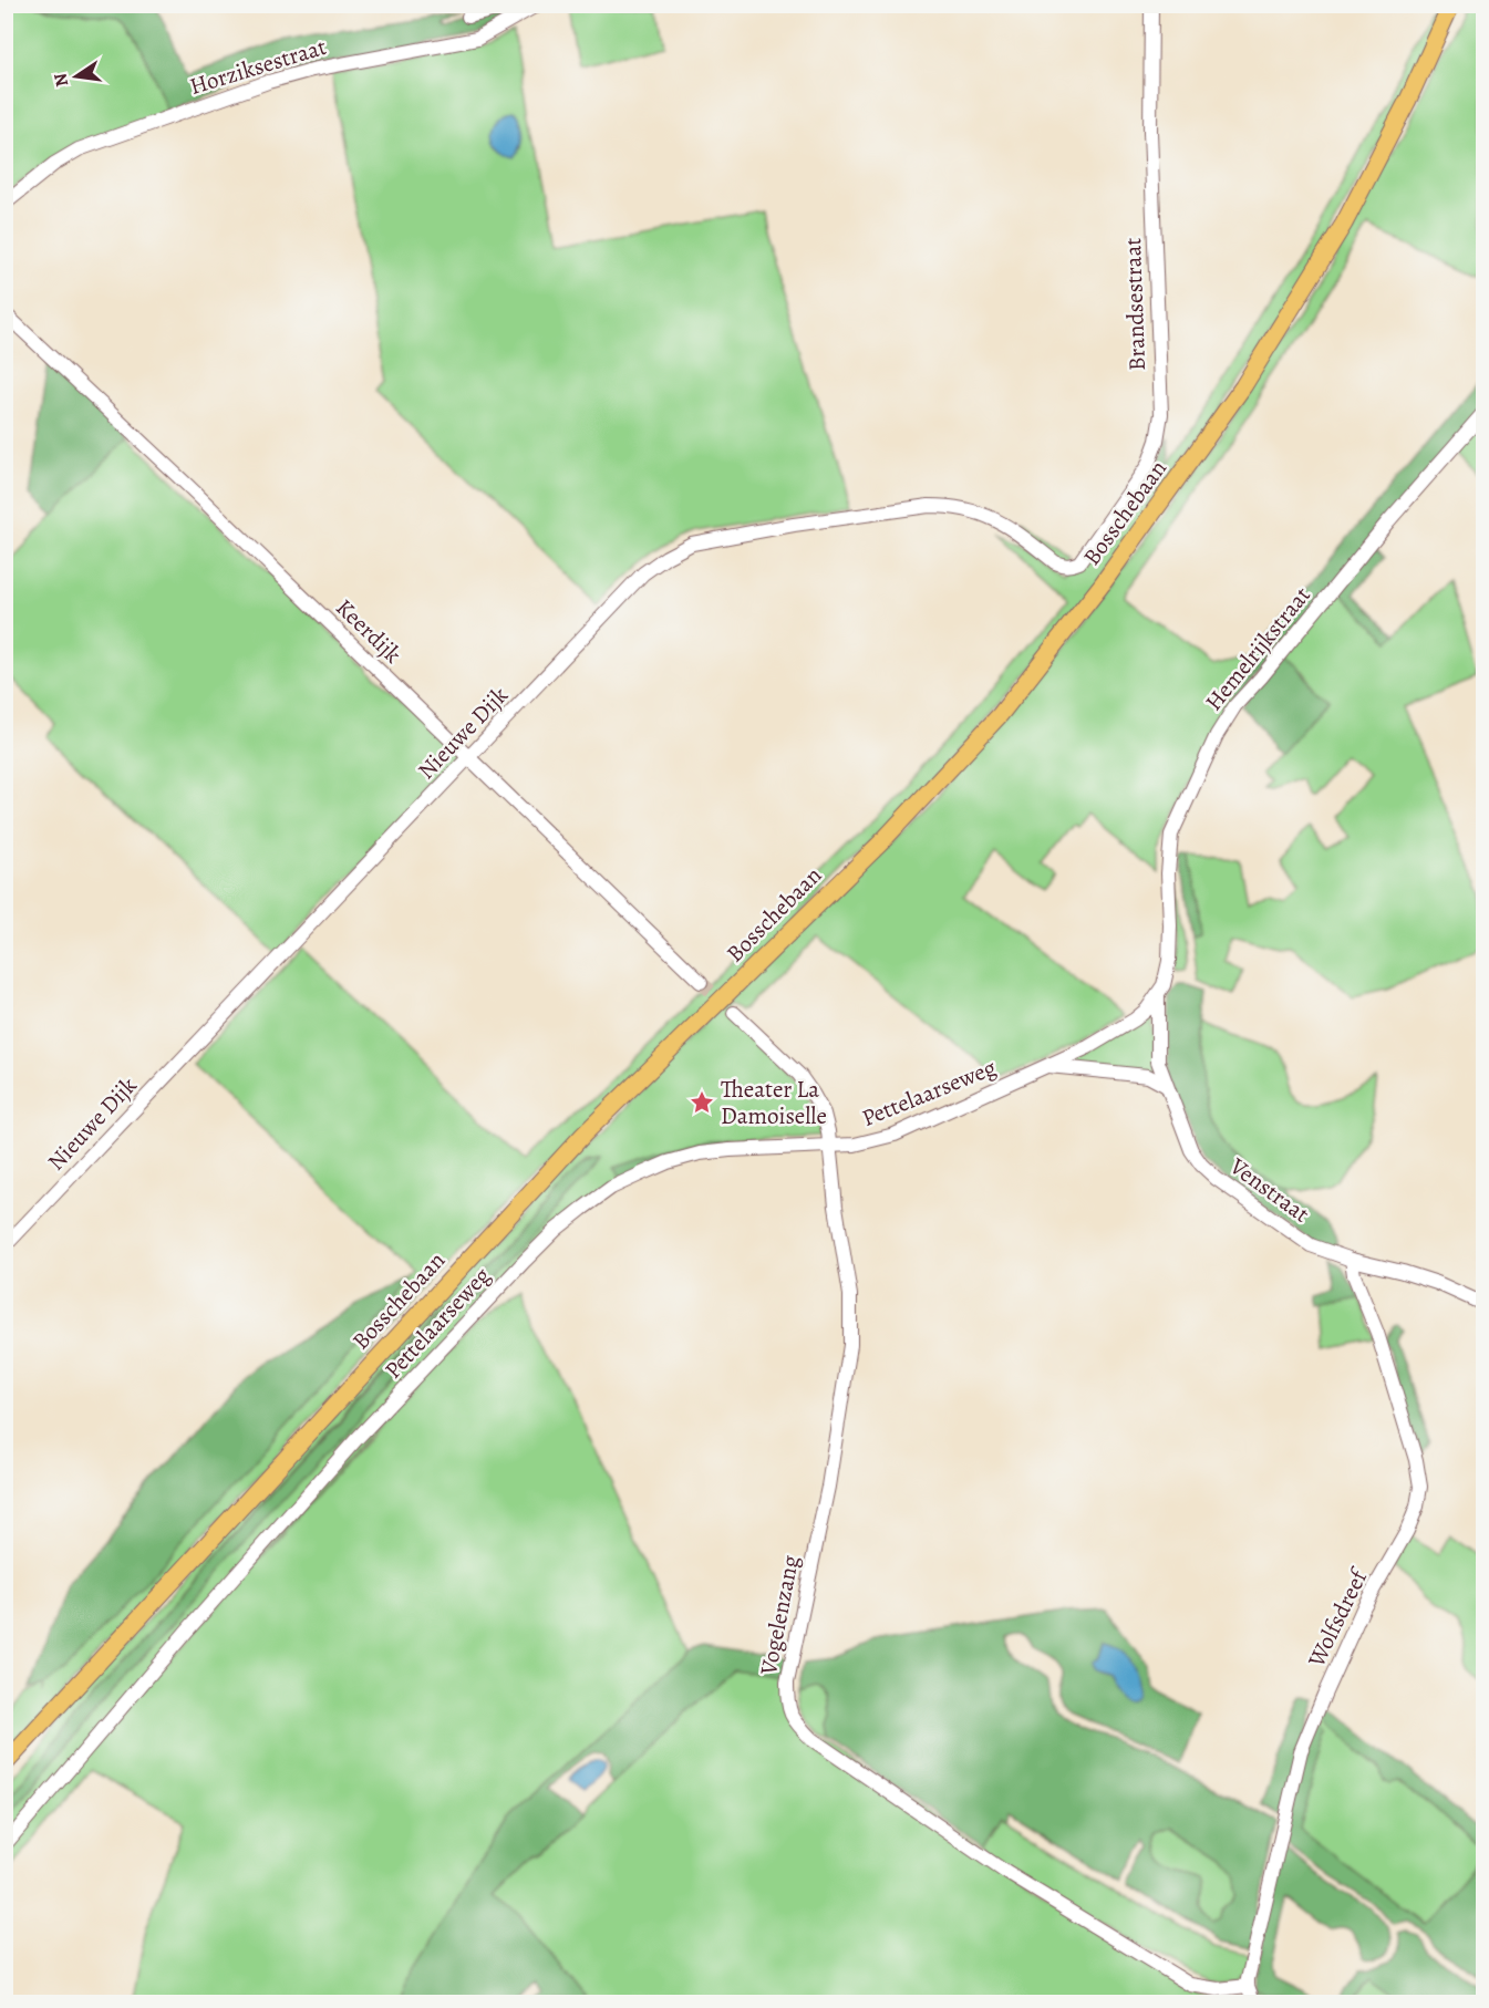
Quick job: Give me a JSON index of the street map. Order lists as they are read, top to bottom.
{
  "streets": {
    "main road": ["Bosschebaan"],
    "street": [
      "Horziksestraat",
      "Brandsestraat",
      "Keerdijk",
      "Hemelrijkstraat",
      "Nieuwe Dijk",
      "Pettelaarseweg",
      "Venstraat",
      "Vogelenzang",
      "Wolfsdreef"
    ]
  },
  "crossings": [
    ["Brandsestraat", "Nieuwe Dijk"],
    ["Keerdijk", "Nieuwe Dijk"],
    ["Hemelrijkstraat", "Pettelaarseweg"],
    ["Hemelrijkstraat", "Venstraat"],
    ["Pettelaarseweg", "Venstraat"],
    ["Pettelaarseweg", "Vogelenzang"],
    ["Venstraat", "Wolfsdreef"],
    ["Vogelenzang", "Wolfsdreef"]
  ],
  "places": {
    "place": ["Theater La Damoiselle"]
  },
  "north": "left"
}
